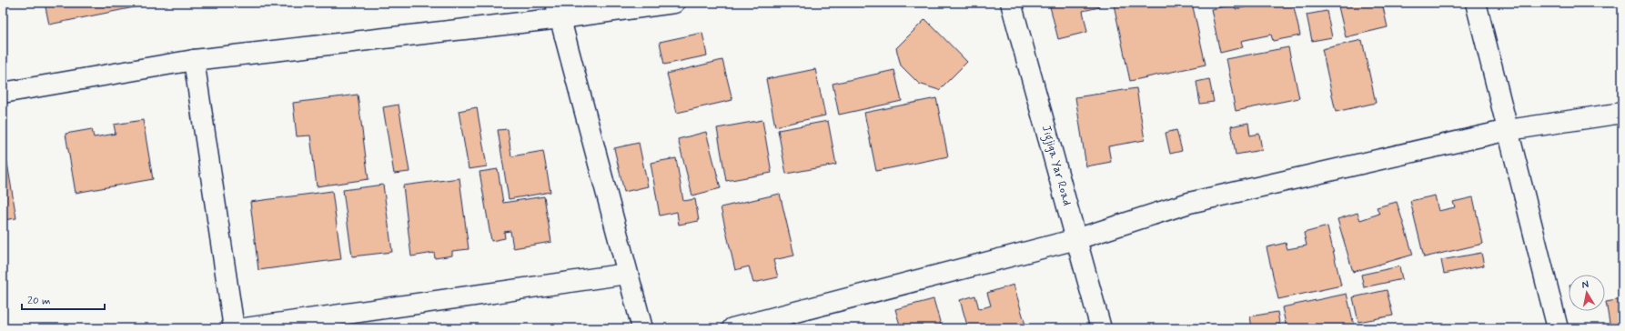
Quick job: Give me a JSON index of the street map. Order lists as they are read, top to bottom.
{
  "streets": {
    "street": ["Jigjiga Yar Road"]
  },
  "scale_bar": "20 m",
  "north": "top"
}
